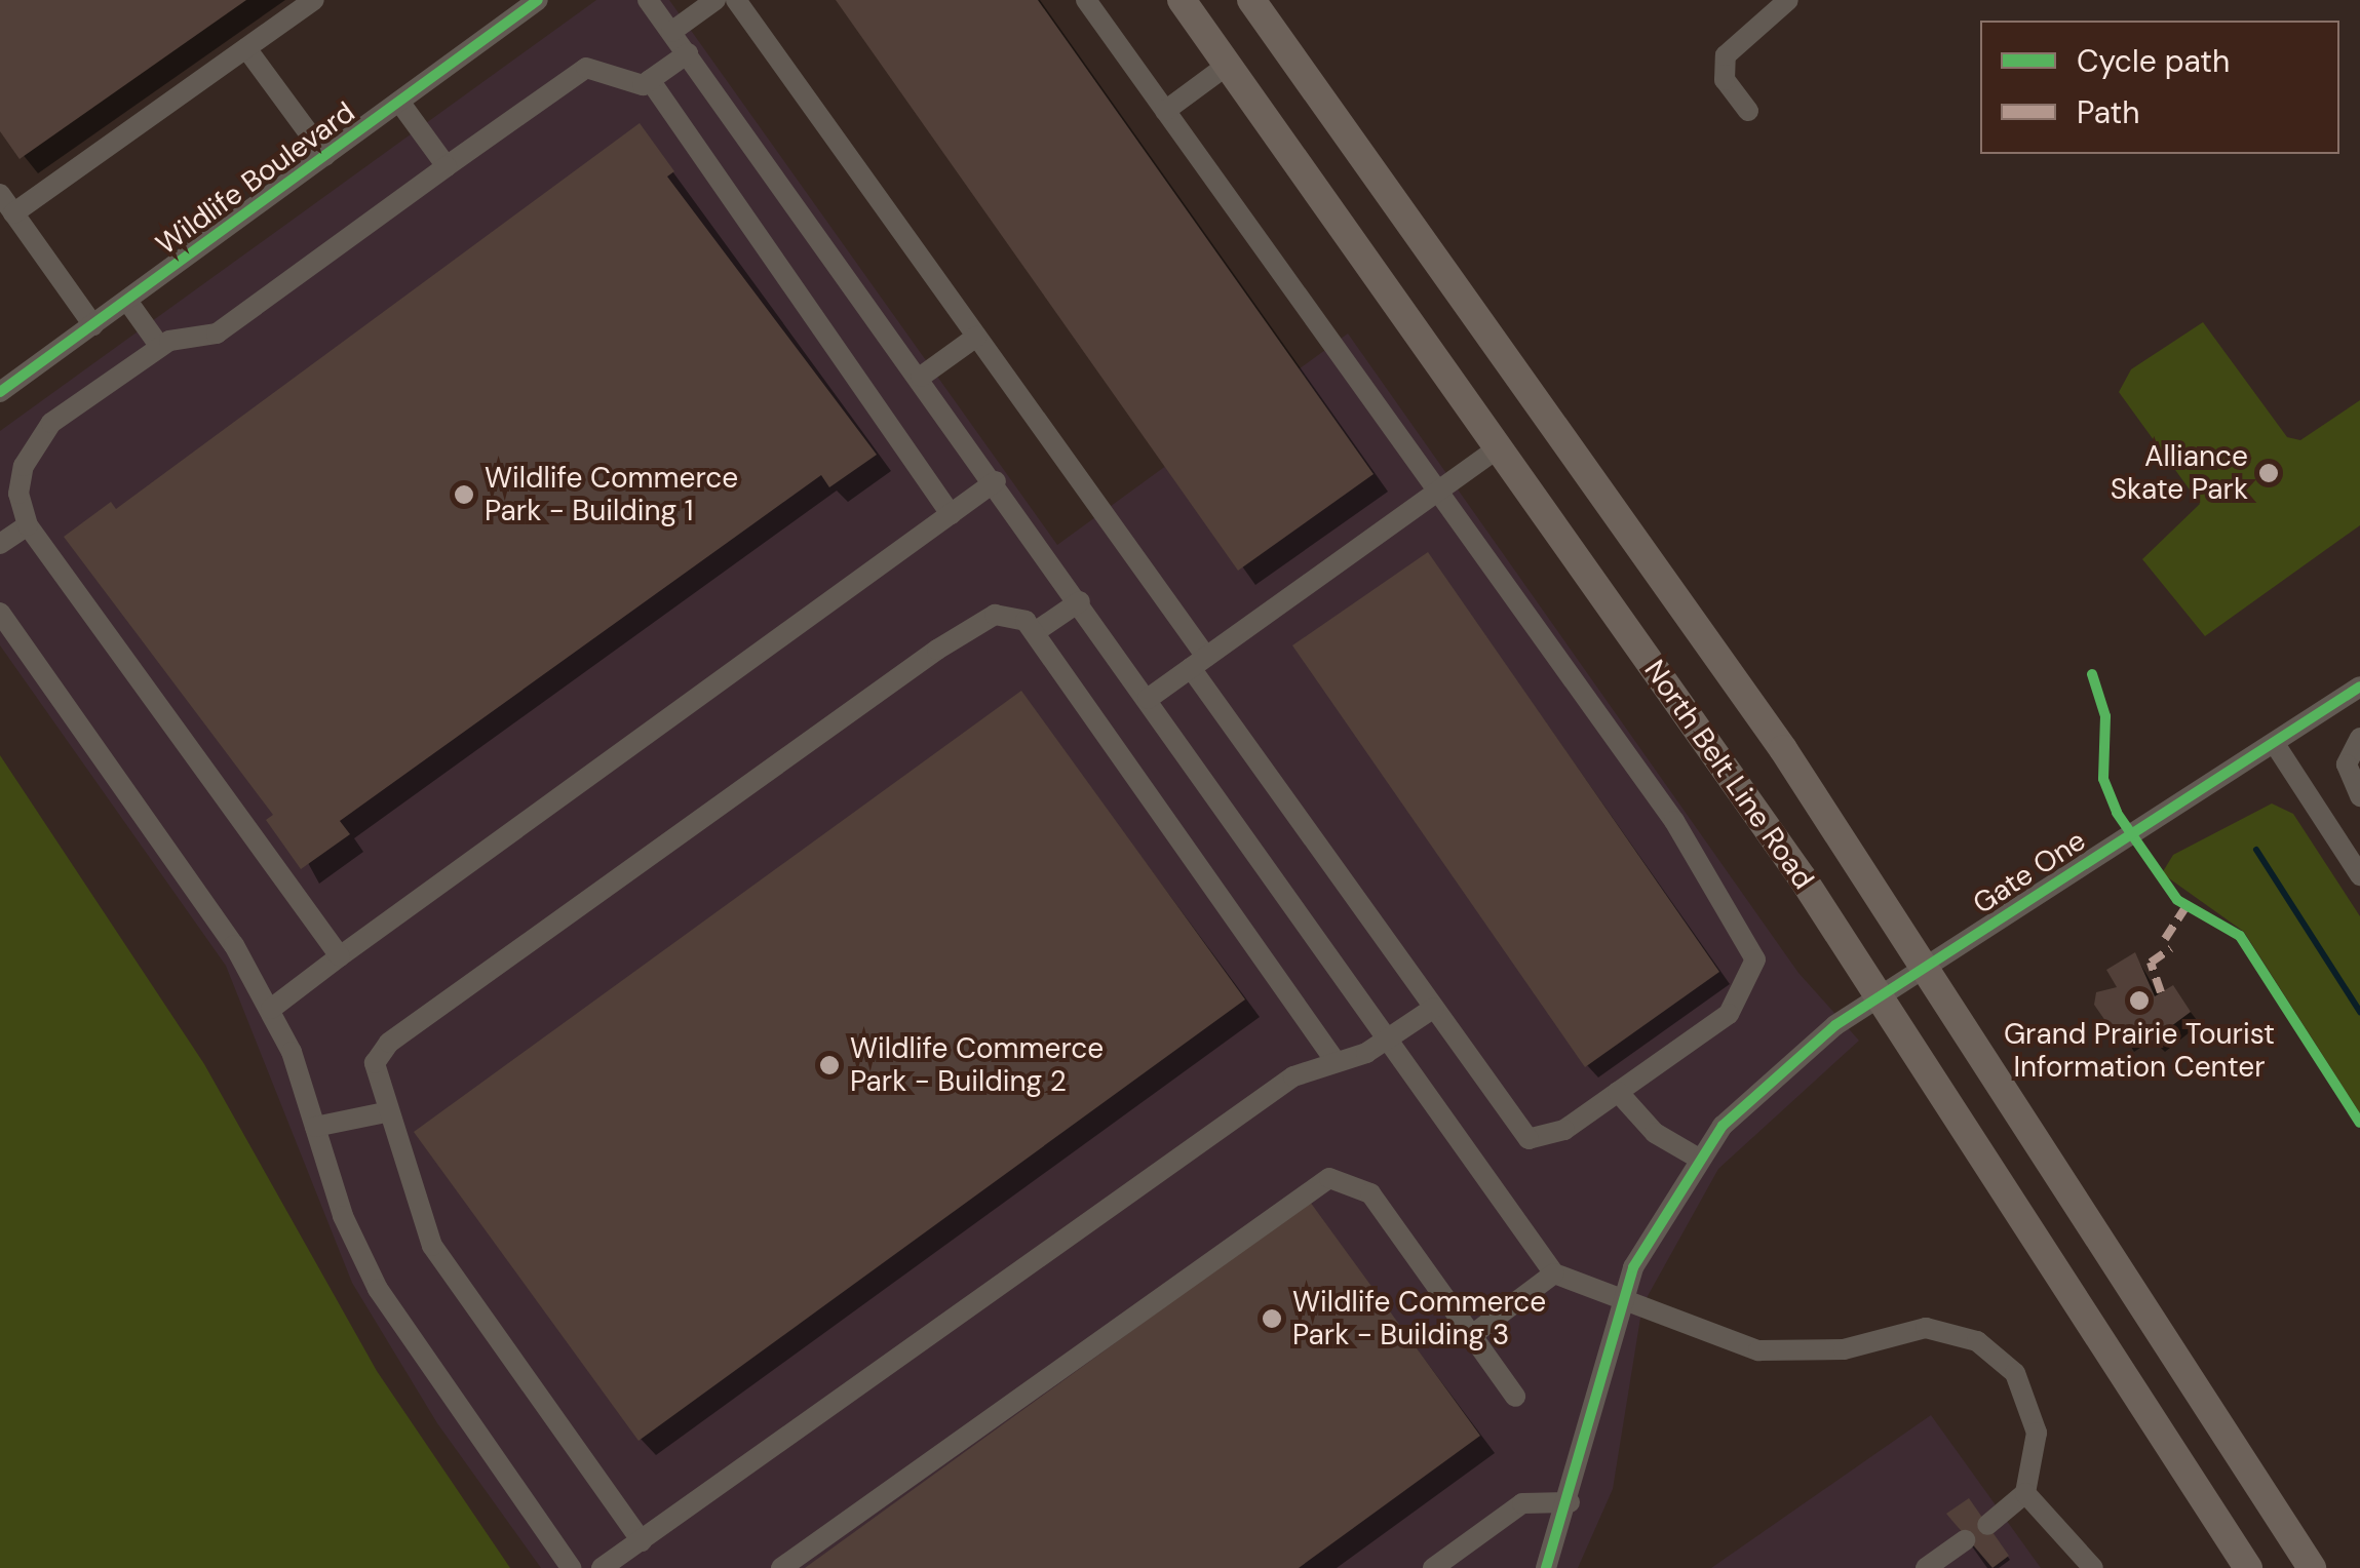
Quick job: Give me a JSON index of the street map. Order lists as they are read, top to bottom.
{
  "streets": {
    "main road": ["North Belt Line Road"],
    "street": ["Wildlife Boulevard", "Gate One"]
  },
  "crossings": [
    ["North Belt Line Road", "Gate One"]
  ],
  "places": [
    "Alliance Skate Park",
    "Wildlife Commerce Park - Building 1",
    "Grand Prairie Tourist Information Center",
    "Wildlife Commerce Park - Building 2",
    "Wildlife Commerce Park - Building 3"
  ],
  "legend": ["Cycle path", "Path"]
}
